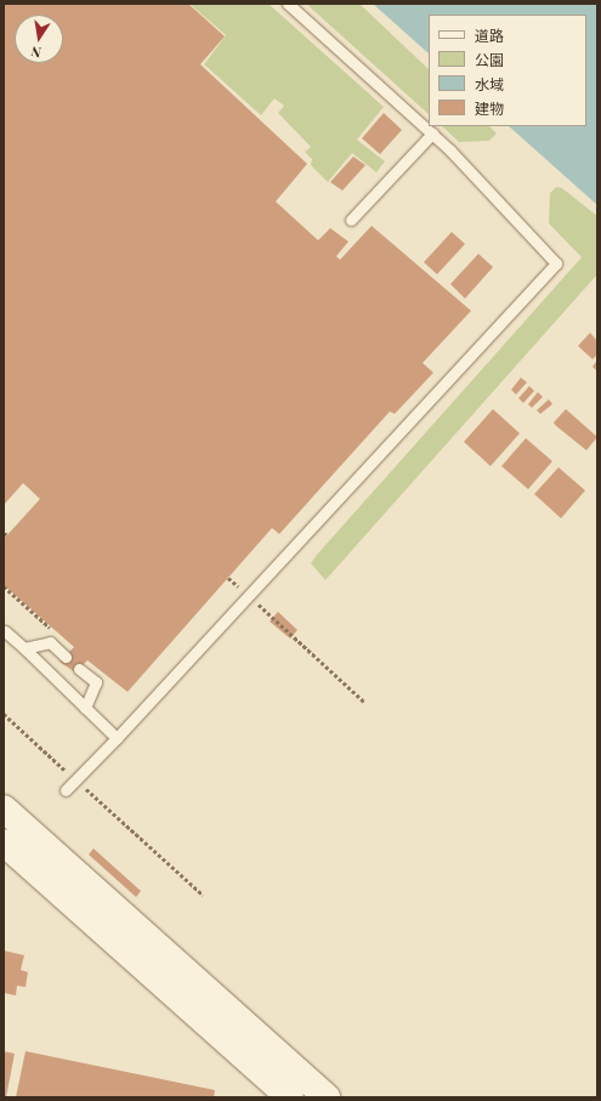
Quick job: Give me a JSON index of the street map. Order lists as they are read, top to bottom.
{
  "legend": [
    "道路",
    "公園",
    "水域",
    "建物"
  ],
  "north": "bottom"
}
